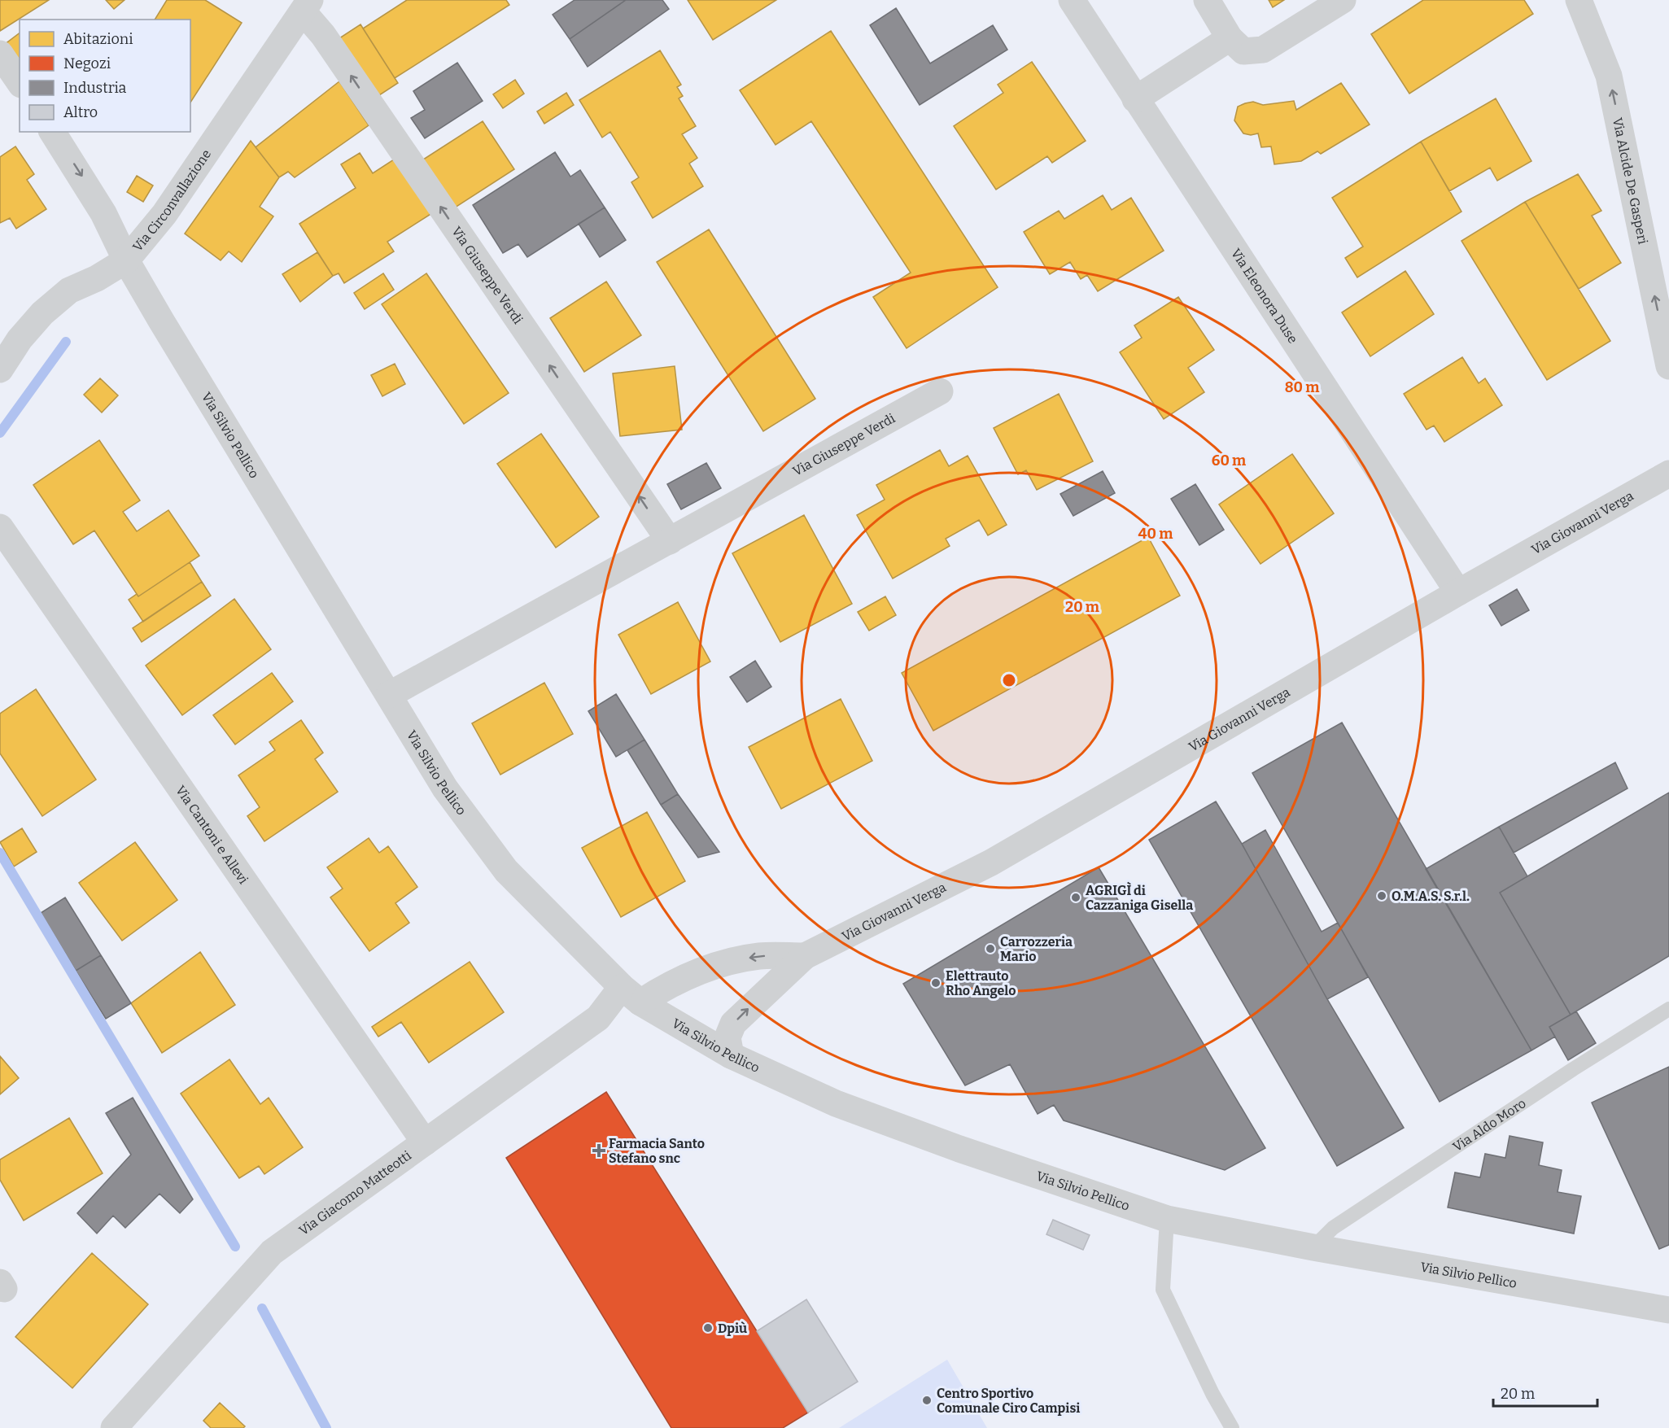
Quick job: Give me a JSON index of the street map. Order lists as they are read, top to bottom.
{
  "streets": {
    "street": [
      "Via Alcide De Gasperi",
      "Via Circonvallazione",
      "Via Giuseppe Verdi",
      "Via Eleonora Duse",
      "Via Silvio Pellico",
      "Via Giovanni Verga",
      "Via Cantoni e Allevi",
      "Via Giacomo Matteotti"
    ],
    "lane": ["Via Aldo Moro"]
  },
  "crossings": [
    ["Via Circonvallazione", "Via Giuseppe Verdi"],
    ["Via Circonvallazione", "Via Silvio Pellico"],
    ["Via Giuseppe Verdi", "Via Silvio Pellico"],
    ["Via Eleonora Duse", "Via Giovanni Verga"],
    ["Via Silvio Pellico", "Via Giovanni Verga"],
    ["Via Silvio Pellico", "Via Aldo Moro"],
    ["Via Silvio Pellico", "Via Giacomo Matteotti"],
    ["Via Giovanni Verga", "Via Giacomo Matteotti"],
    ["Via Cantoni e Allevi", "Via Giacomo Matteotti"]
  ],
  "one_way": ["Via Alcide De Gasperi", "Via Giuseppe Verdi"],
  "places": {
    "other": [
      "O.M.A.S. S.r.l.",
      "AGRIGÌ di Cazzaniga Gisella",
      "Carrozzeria Mario",
      "Elettrauto Rho Angelo",
      "Dpiù",
      "Centro Sportivo Comunale Ciro Campisi"
    ],
    "health": ["Farmacia Santo Stefano snc"]
  },
  "legend": [
    "Abitazioni",
    "Negozi",
    "Industria",
    "Altro"
  ],
  "scale_bar": "20 m",
  "rings": [
    "80 m",
    "60 m",
    "40 m",
    "20 m"
  ]
}
